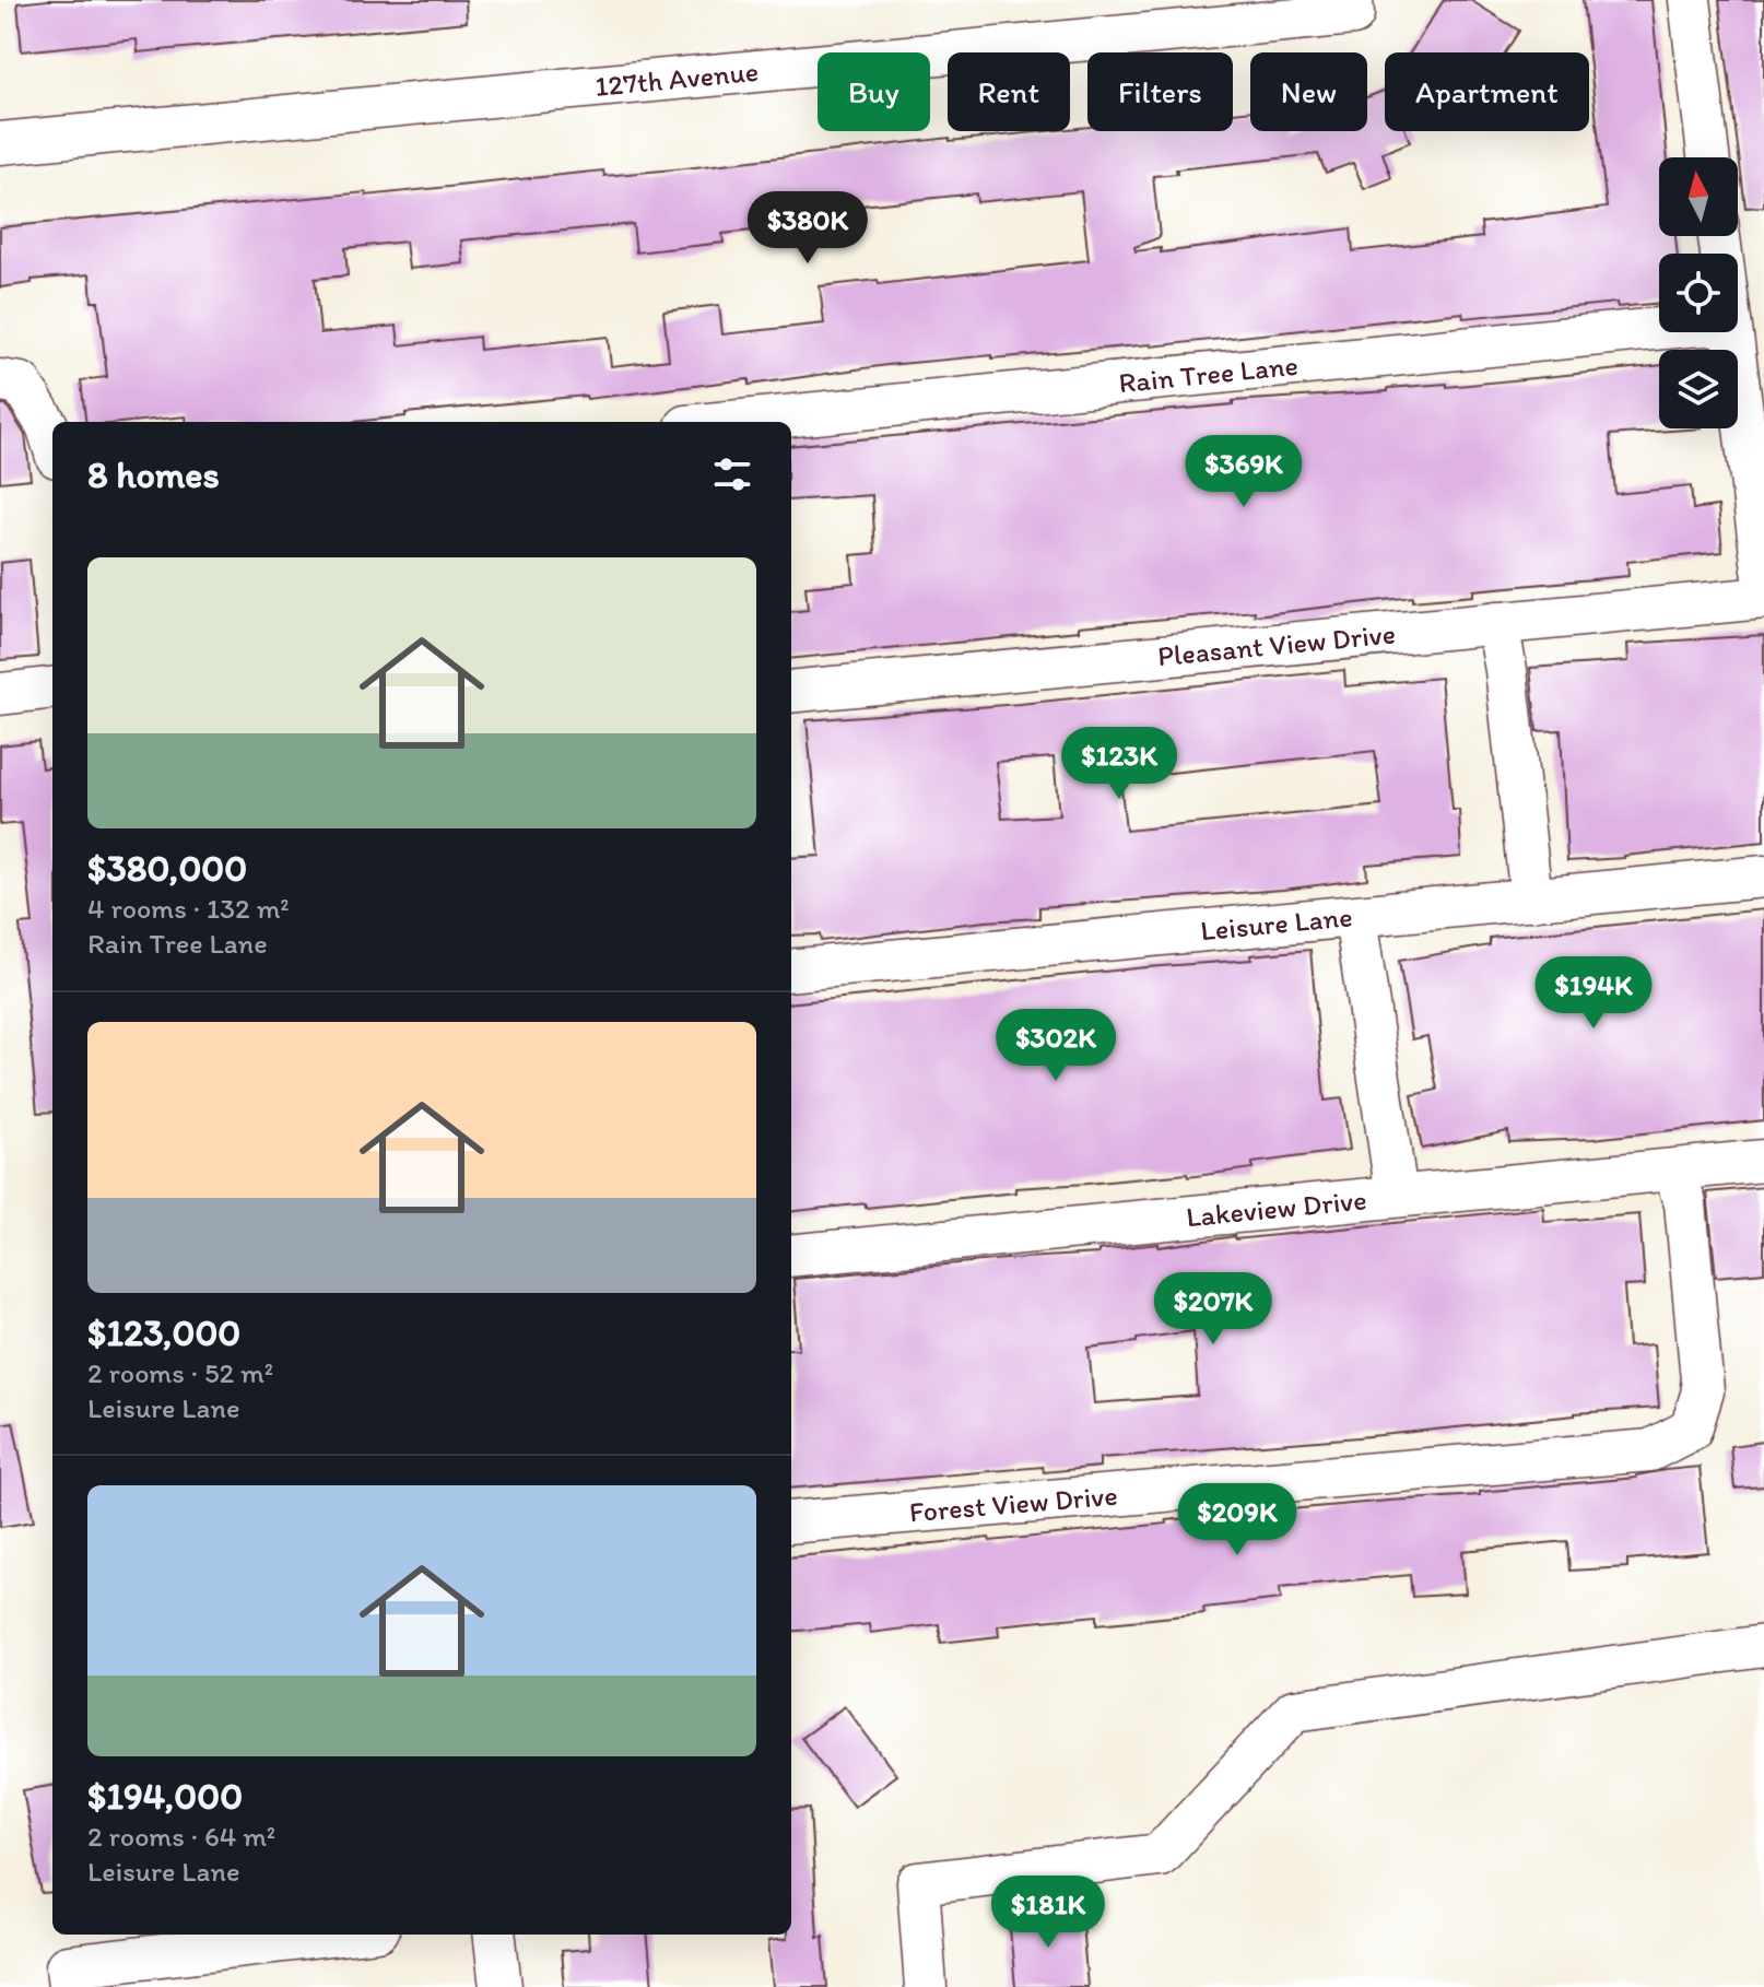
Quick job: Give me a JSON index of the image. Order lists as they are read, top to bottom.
{
  "streets": {
    "street": [
      "127th Avenue",
      "Rain Tree Lane",
      "Pleasant View Drive",
      "Leisure Lane",
      "Lakeview Drive",
      "Forest View Drive"
    ]
  },
  "crossings": [
    ["Lakeview Drive", "Forest View Drive"]
  ],
  "north": "top",
  "page": {
    "chip": [
      "Buy",
      "Rent",
      "Filters",
      "New",
      "Apartment"
    ],
    "price": [
      "$380K",
      "$369K",
      "$123K",
      "$194K",
      "$302K",
      "$207K",
      "$209K",
      "$181K"
    ],
    "heading": "8 homes",
    "list": [
      {
        "name": "$380,000",
        "note": "4 rooms · 132 m² · Rain Tree Lane"
      },
      {
        "name": "$123,000",
        "note": "2 rooms · 52 m² · Leisure Lane"
      },
      {
        "name": "$194,000",
        "note": "2 rooms · 64 m² · Leisure Lane"
      }
    ]
  }
}
